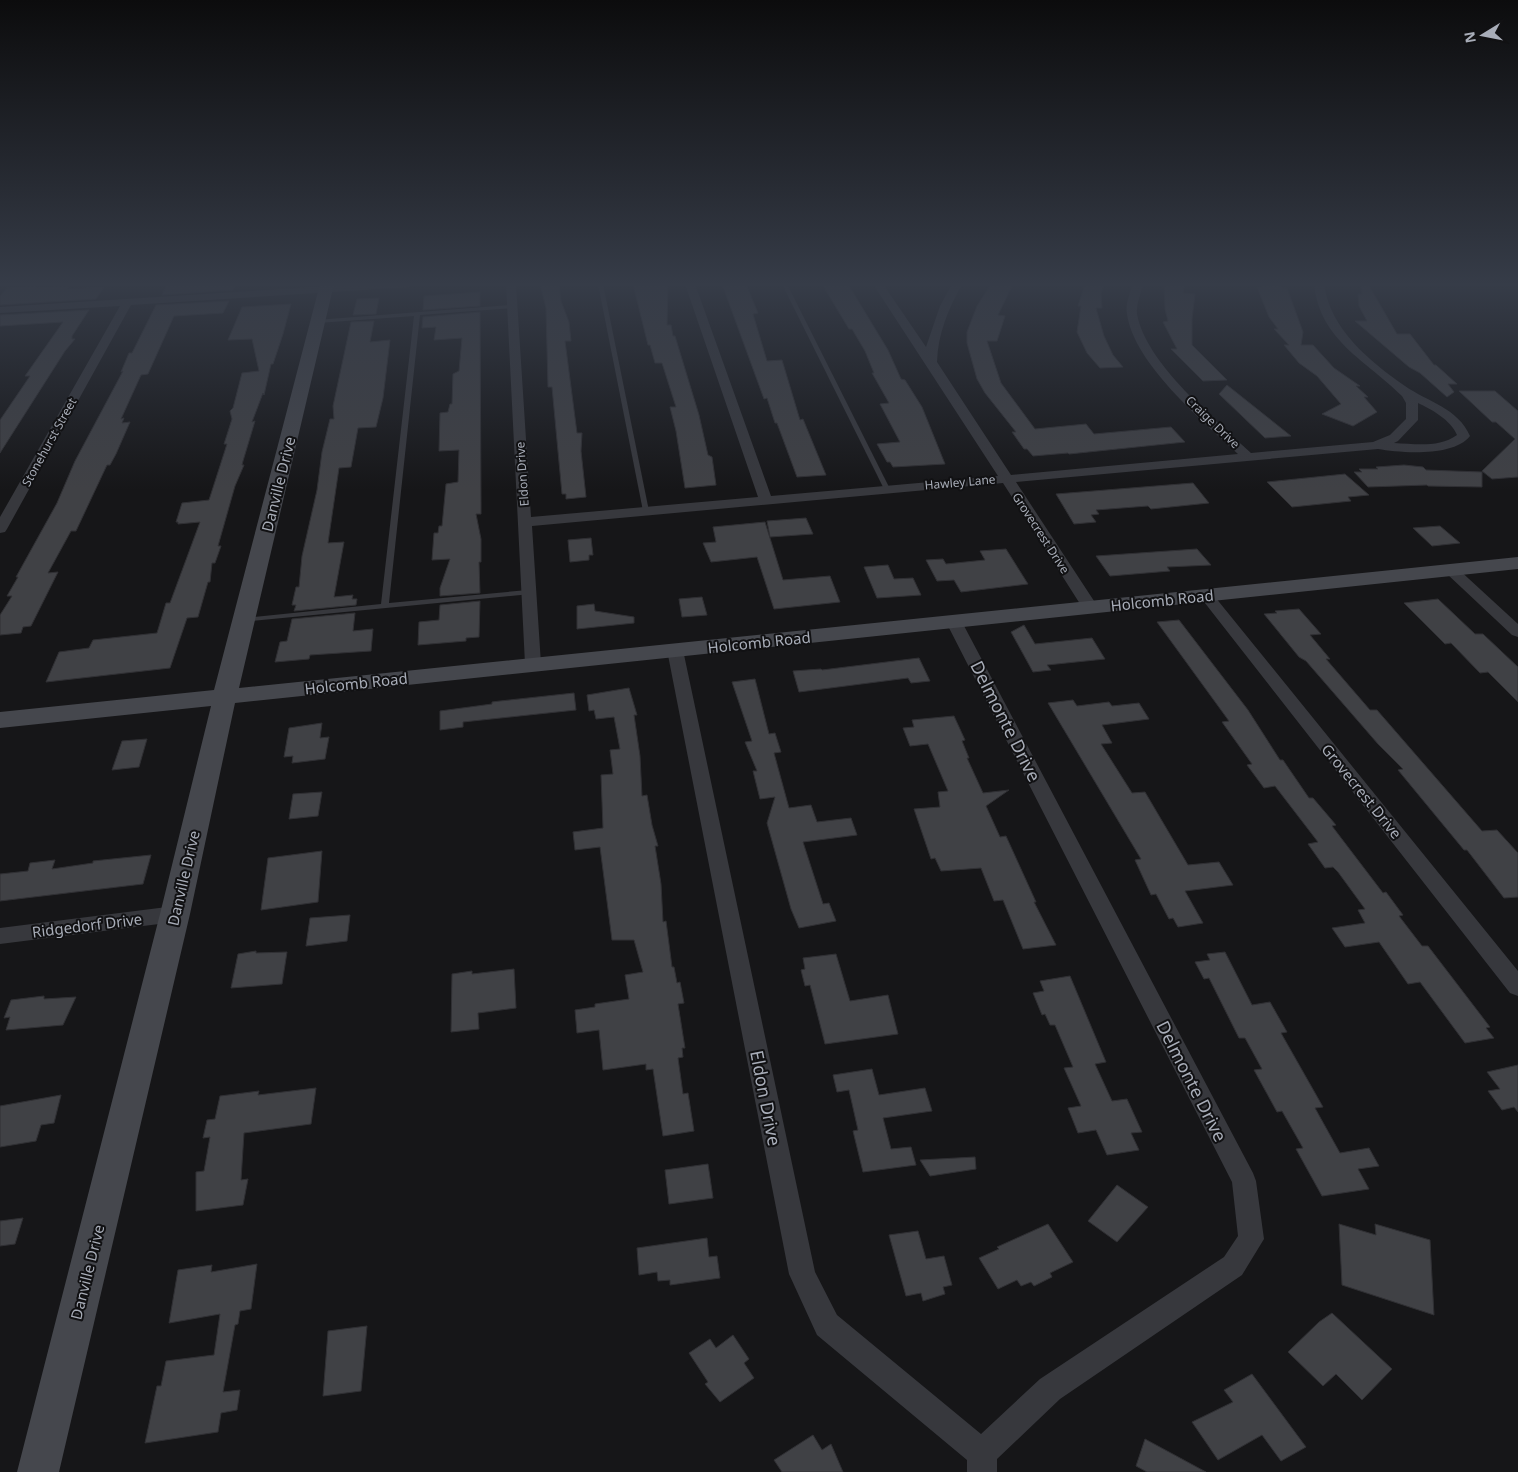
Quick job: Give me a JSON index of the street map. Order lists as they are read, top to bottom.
{
  "streets": {
    "street": [
      "Craige Drive",
      "Stonehurst Street",
      "Eldon Drive",
      "Hawley Lane",
      "Danville Drive",
      "Grovecrest Drive",
      "Holcomb Road",
      "Delmonte Drive",
      "Ridgedorf Drive"
    ]
  },
  "crossings": [
    ["Craige Drive", "Hawley Lane"],
    ["Eldon Drive", "Hawley Lane"],
    ["Eldon Drive", "Holcomb Road"],
    ["Eldon Drive", "Delmonte Drive"],
    ["Hawley Lane", "Grovecrest Drive"],
    ["Danville Drive", "Holcomb Road"],
    ["Danville Drive", "Ridgedorf Drive"],
    ["Grovecrest Drive", "Holcomb Road"],
    ["Holcomb Road", "Delmonte Drive"]
  ],
  "north": "left"
}
